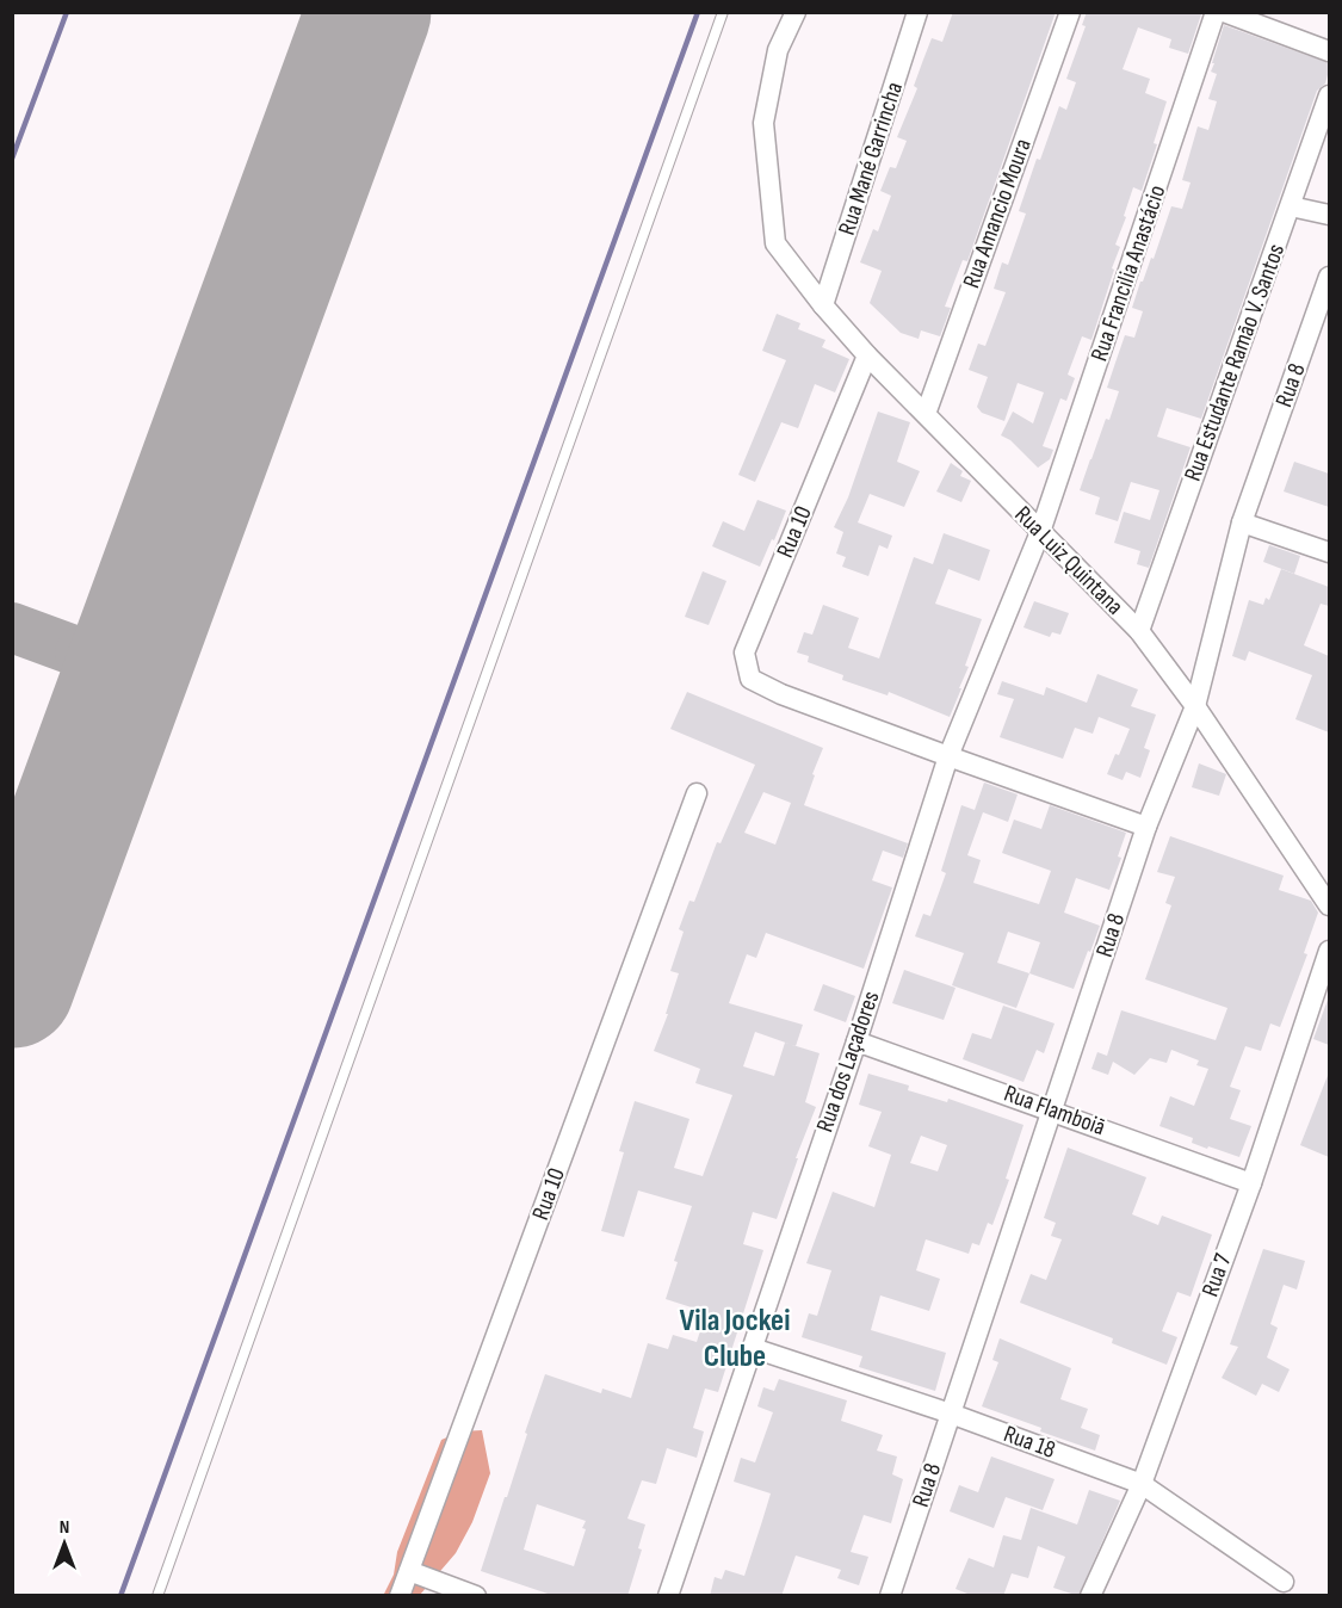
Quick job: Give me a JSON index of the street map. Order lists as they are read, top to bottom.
{
  "streets": {
    "street": [
      "Rua Mané Garrincha",
      "Rua Amancio Moura",
      "Rua Francilia Anastácio",
      "Rua Estudante Ramão V. Santos",
      "Rua 8",
      "Rua 10",
      "Rua Luiz Quintana",
      "Rua dos Laçadores",
      "Rua Flamboiã",
      "Rua 7",
      "Rua 18"
    ]
  },
  "crossings": [
    ["Rua Mané Garrincha", "Rua Luiz Quintana"],
    ["Rua Amancio Moura", "Rua Luiz Quintana"],
    ["Rua Francilia Anastácio", "Rua Luiz Quintana"],
    ["Rua Francilia Anastácio", "Rua dos Laçadores"],
    ["Rua Estudante Ramão V. Santos", "Rua Luiz Quintana"],
    ["Rua 8", "Rua Luiz Quintana"],
    ["Rua 8", "Rua Flamboiã"],
    ["Rua 8", "Rua 18"],
    ["Rua 10", "Rua Luiz Quintana"],
    ["Rua 10", "Rua dos Laçadores"],
    ["Rua Luiz Quintana", "Rua dos Laçadores"],
    ["Rua dos Laçadores", "Rua Flamboiã"],
    ["Rua dos Laçadores", "Rua 18"],
    ["Rua Flamboiã", "Rua 7"],
    ["Rua 7", "Rua 18"]
  ],
  "districts": ["Vila Jockei Clube"],
  "north": "top"
}
